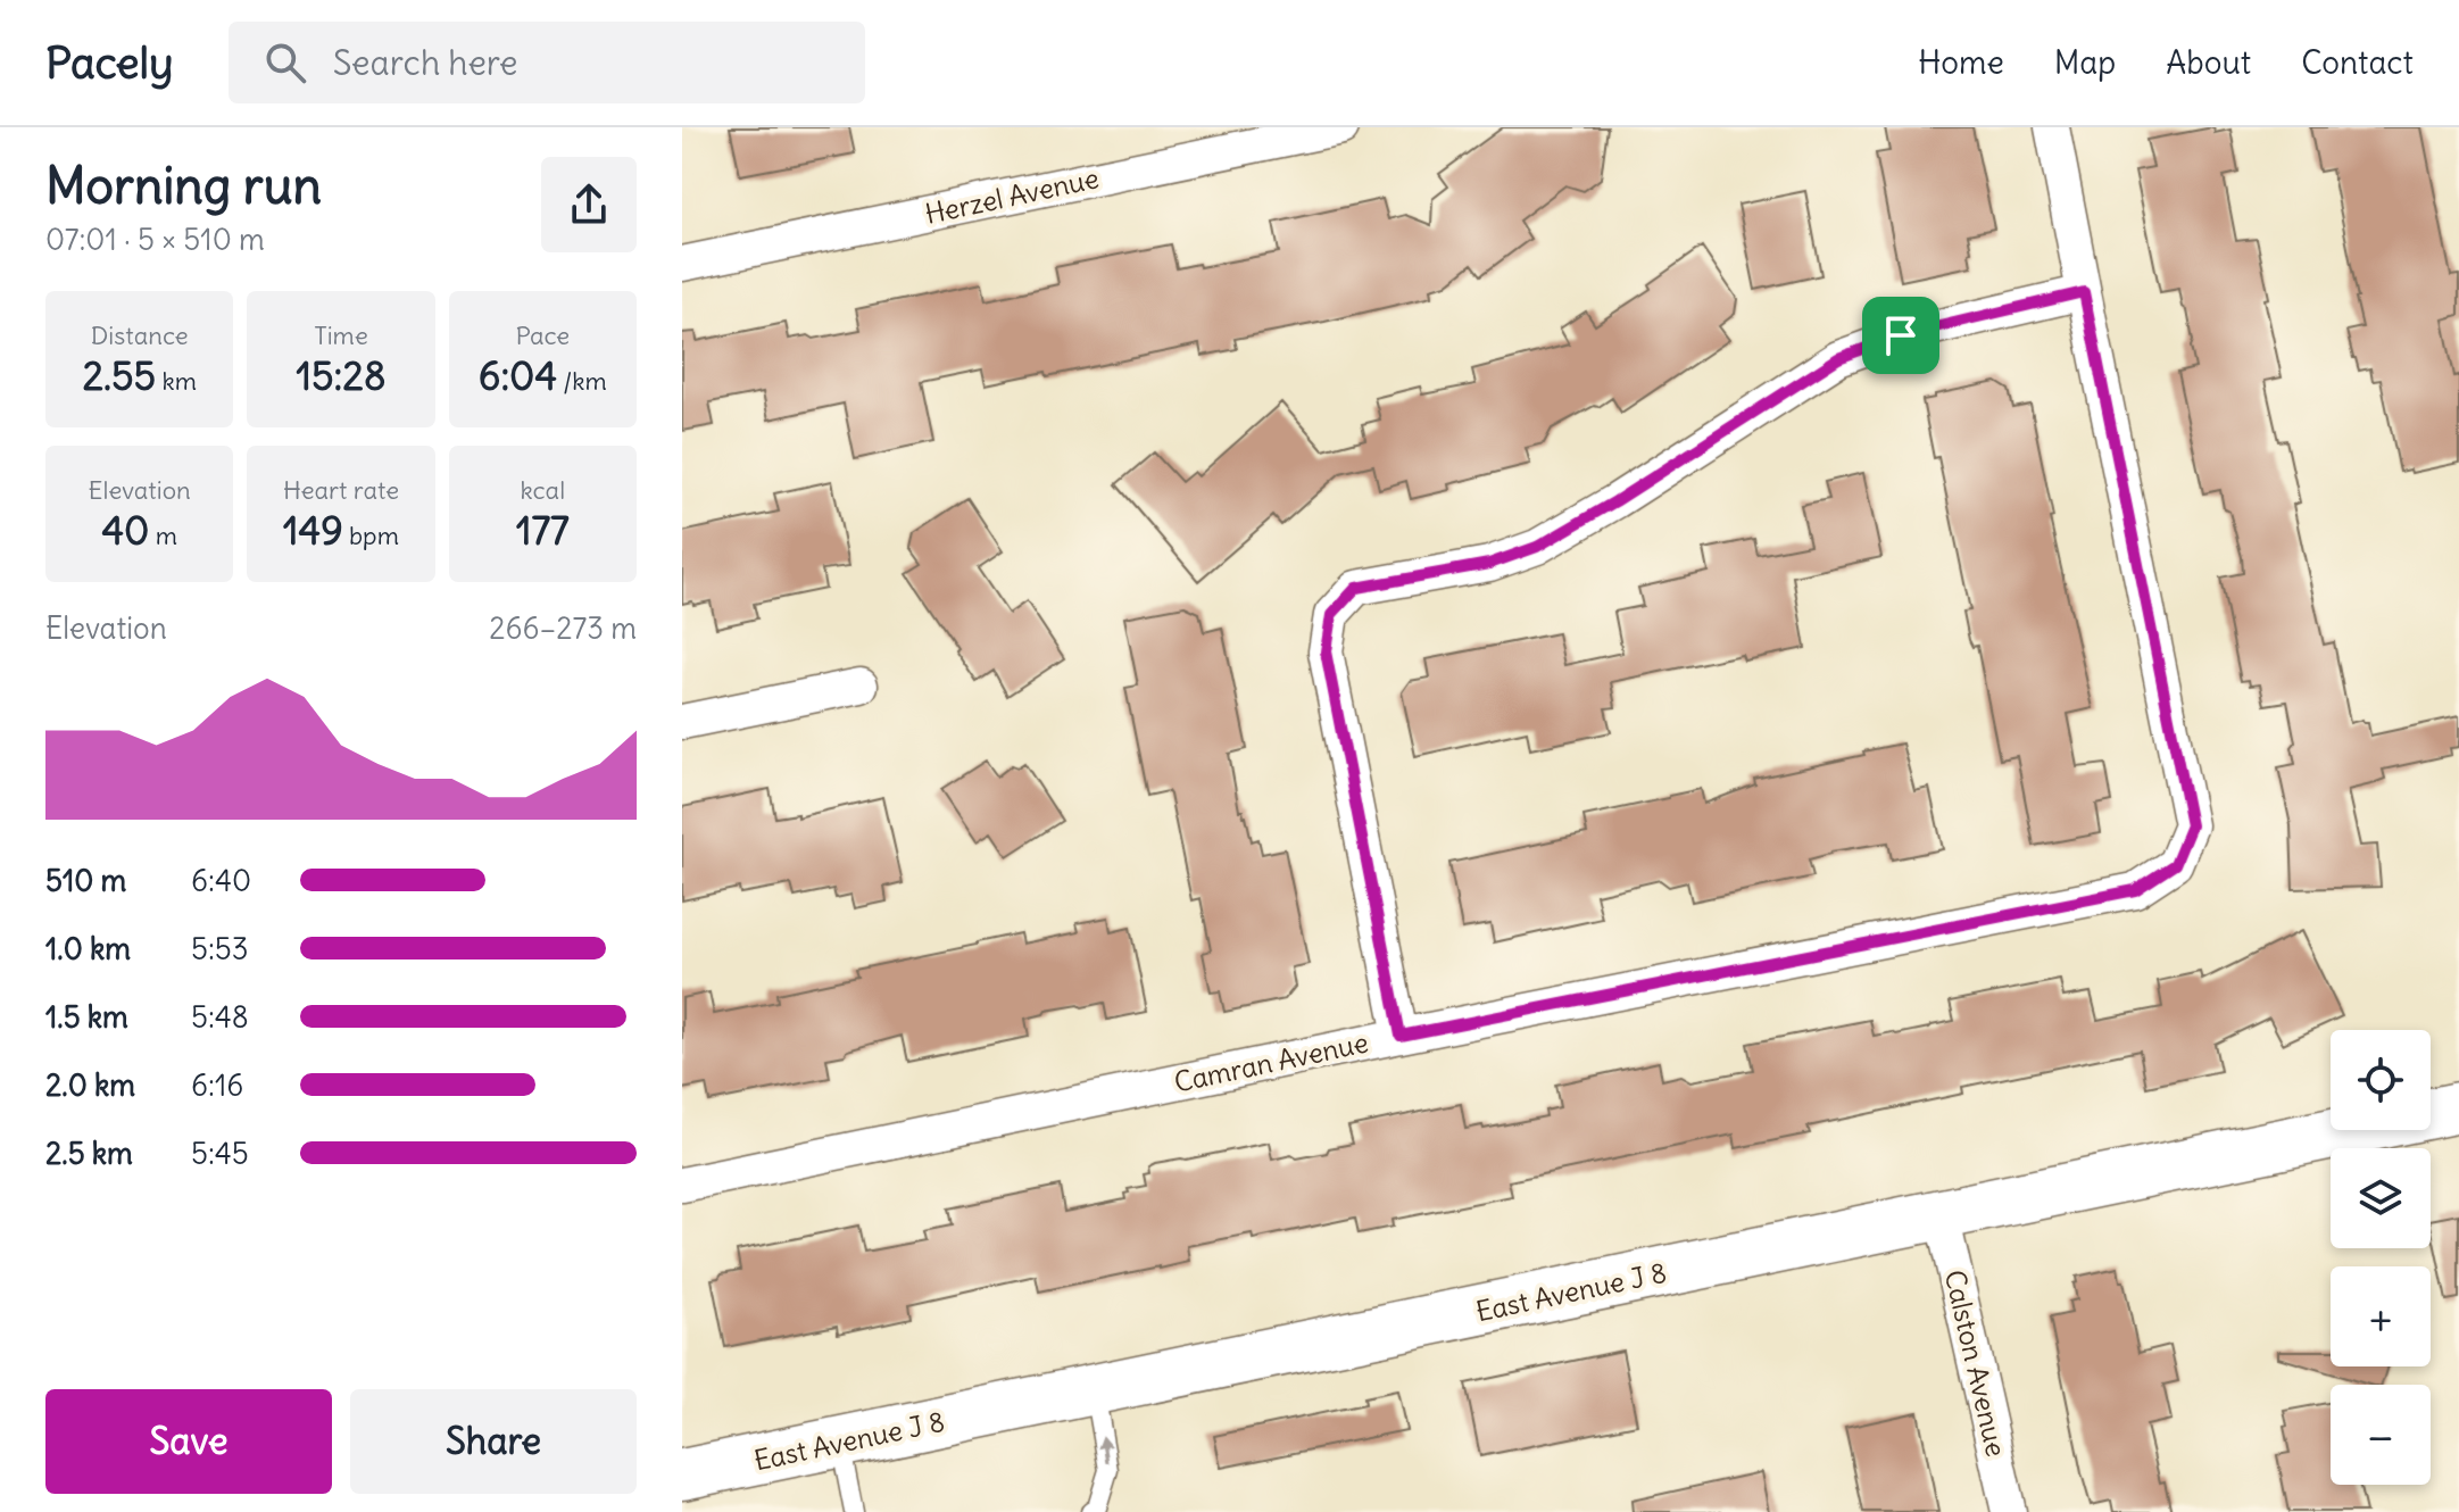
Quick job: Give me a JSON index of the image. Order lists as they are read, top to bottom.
{
  "streets": {
    "street": [
      "Herzel Avenue",
      "Camran Avenue",
      "East Avenue J 8",
      "Calston Avenue"
    ]
  },
  "crossings": [
    ["East Avenue J 8", "Calston Avenue"]
  ],
  "page": {
    "header": "Pacely",
    "search": "Search here",
    "nav": [
      "Home",
      "Map",
      "About",
      "Contact"
    ],
    "heading": ["Morning run", "07:01 · 5 × 510 m"],
    "stats": [
      ["Distance", "2.55 km"],
      ["Time", "15:28"],
      ["Pace", "6:04 /km"],
      ["Elevation", "40 m"],
      ["Heart rate", "149 bpm"],
      ["kcal", "177"]
    ],
    "chart": ["Elevation", "266–273 m"],
    "list": [
      {
        "name": "510 m",
        "note": "6:40"
      },
      {
        "name": "1.0 km",
        "note": "5:53"
      },
      {
        "name": "1.5 km",
        "note": "5:48"
      },
      {
        "name": "2.0 km",
        "note": "6:16"
      },
      {
        "name": "2.5 km",
        "note": "5:45"
      }
    ],
    "map_buttons": ["+", "−"],
    "buttons": ["Save", "Share"]
  }
}
